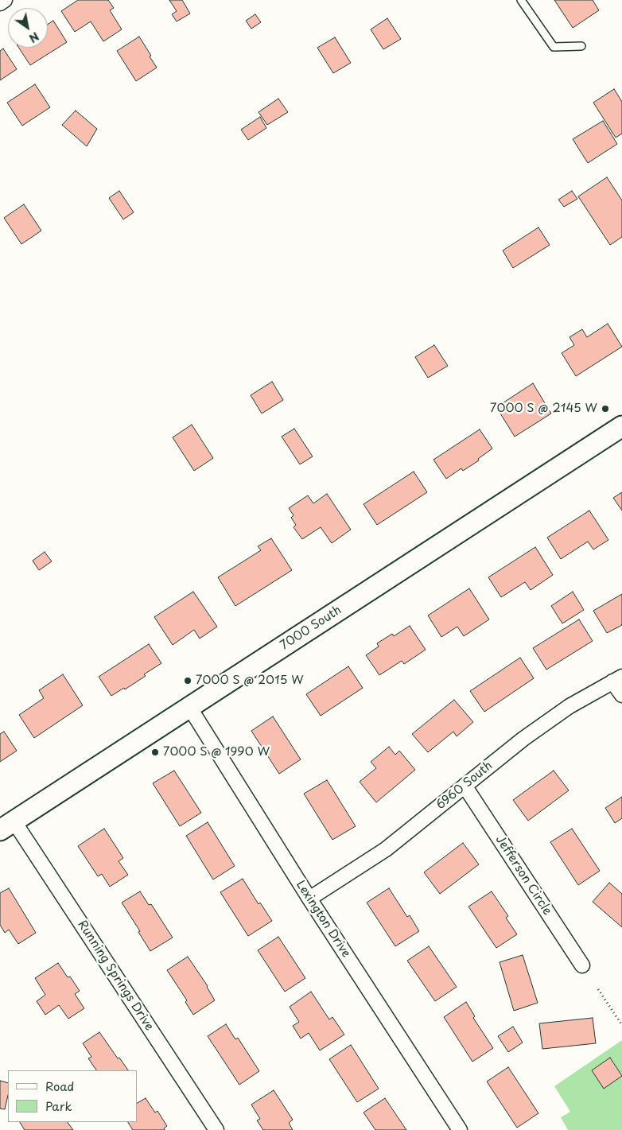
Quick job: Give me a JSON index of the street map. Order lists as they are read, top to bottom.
{
  "streets": {
    "main road": ["7000 South"],
    "street": [
      "6960 South",
      "Jefferson Circle",
      "Lexington Drive",
      "Running Springs Drive"
    ]
  },
  "crossings": [
    ["7000 South", "Lexington Drive"],
    ["7000 South", "Running Springs Drive"],
    ["6960 South", "Jefferson Circle"],
    ["6960 South", "Lexington Drive"]
  ],
  "places": ["7000 S @ 2145 W", "7000 S @ 2015 W", "7000 S @ 1990 W"],
  "legend": ["Road", "Park"],
  "north": "bottom right"
}
